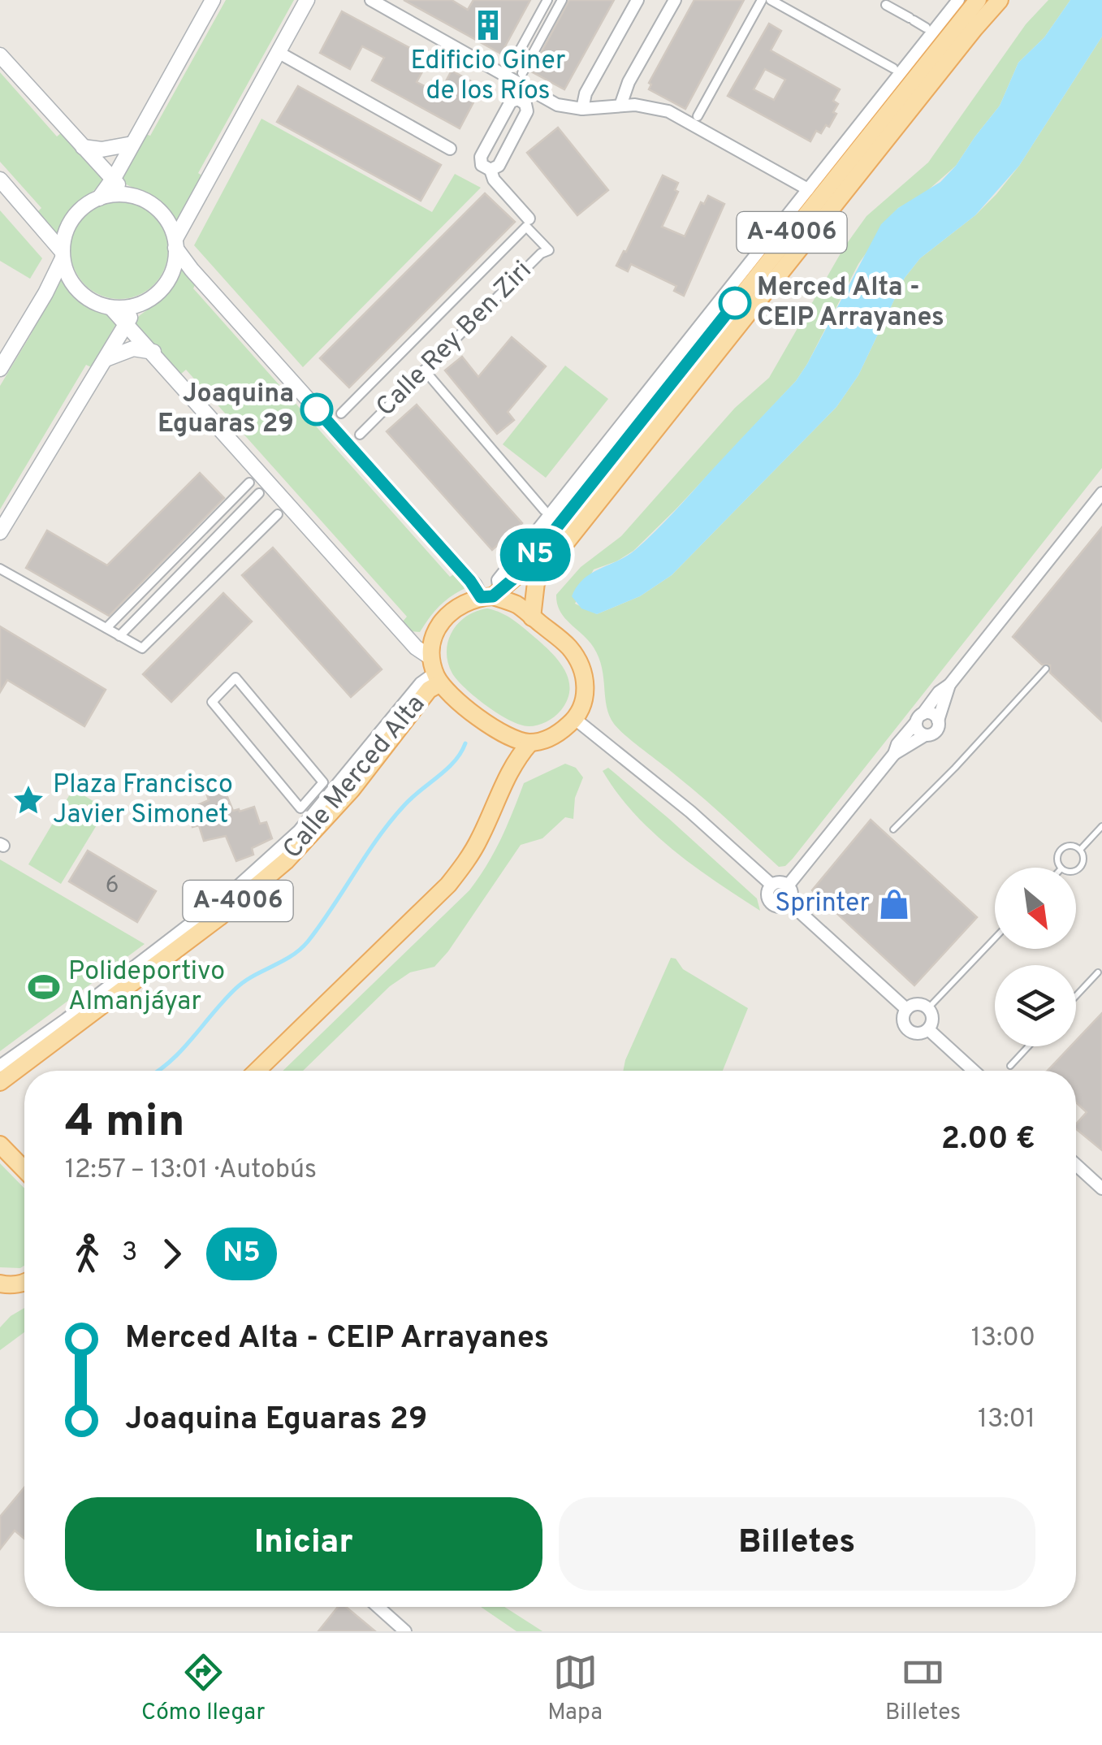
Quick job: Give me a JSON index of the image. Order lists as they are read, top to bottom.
{
  "streets": {
    "main road": ["A-4006", "Calle Merced Alta"],
    "street": ["Calle Rey Ben Ziri"]
  },
  "crossings": [
    ["A-4006", "Calle Merced Alta"]
  ],
  "places": {
    "building": ["Edificio Giner de los Ríos"],
    "other": ["Merced Alta - CEIP Arrayanes", "Joaquina Eguaras 29"],
    "place": ["Plaza Francisco Javier Simonet"],
    "shop": ["Sprinter"],
    "sports": ["Polideportivo Almanjáyar"]
  },
  "lines": ["bus line N5"],
  "house_numbers": ["6"],
  "north": "bottom right",
  "page": {
    "on_map": "N5",
    "heading": ["4 min", "12:57 – 13:01 · Autobús", "2.00 €"],
    "legs": ["3", "N5"],
    "list": [
      {
        "name": "Merced Alta - CEIP Arrayanes",
        "value": "13:00"
      },
      {
        "name": "Joaquina Eguaras 29",
        "value": "13:01"
      }
    ],
    "buttons": ["Iniciar", "Billetes"],
    "tabs": ["Cómo llegar", "Mapa", "Billetes"]
  }
}
